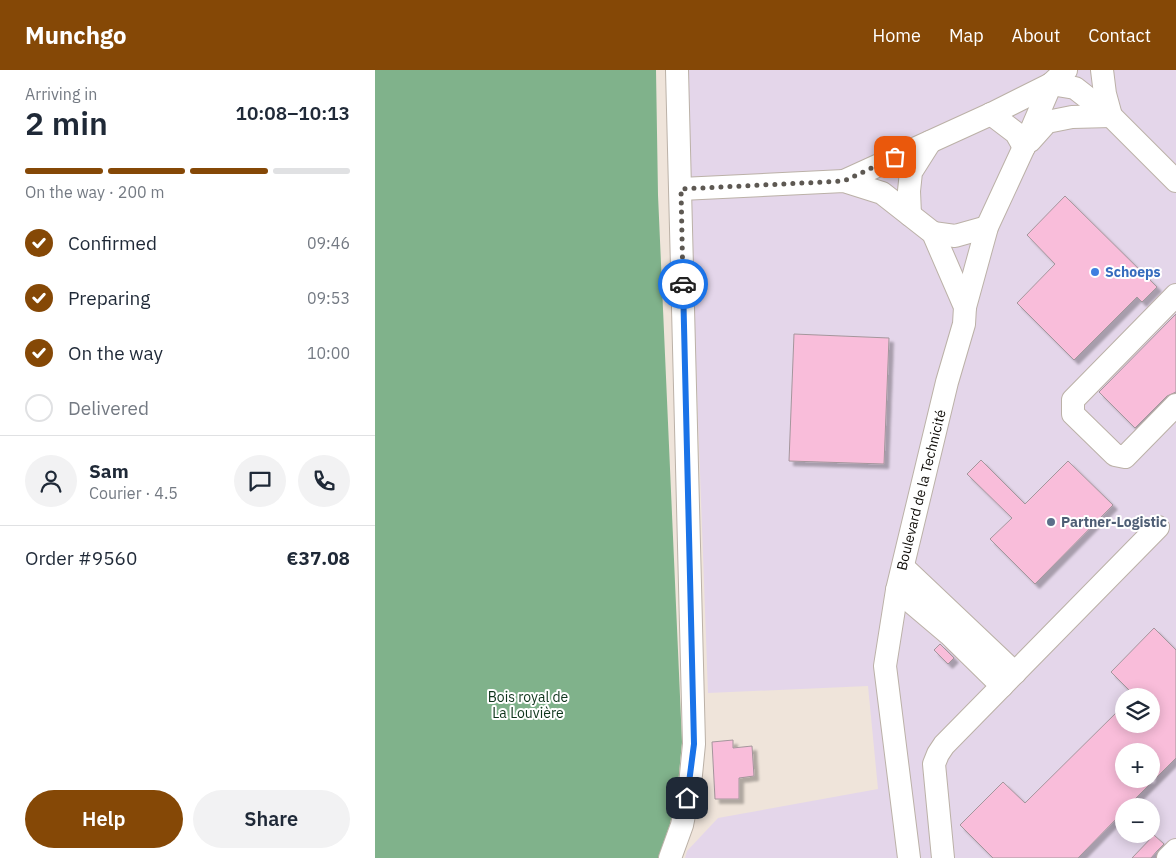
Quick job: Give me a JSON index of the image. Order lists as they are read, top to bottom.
{
  "streets": {
    "street": ["Boulevard de la Technicité"]
  },
  "parks": ["Bois royal de La Louvière"],
  "places": ["Schoeps", "Partner-Logistic"],
  "page": {
    "header": "Munchgo",
    "nav": [
      "Home",
      "Map",
      "About",
      "Contact"
    ],
    "heading": ["2 min", "Arriving in", "10:08–10:13"],
    "panel": [
      "Sam",
      "Courier · 4.5",
      "Order #9560",
      "€37.08"
    ],
    "bar": "On the way · 200 m",
    "list": [
      ["Confirmed", "09:46"],
      ["Preparing", "09:53"],
      ["On the way", "10:00"],
      "Delivered"
    ],
    "map_buttons": ["+", "−"],
    "buttons": ["Help", "Share"]
  }
}
